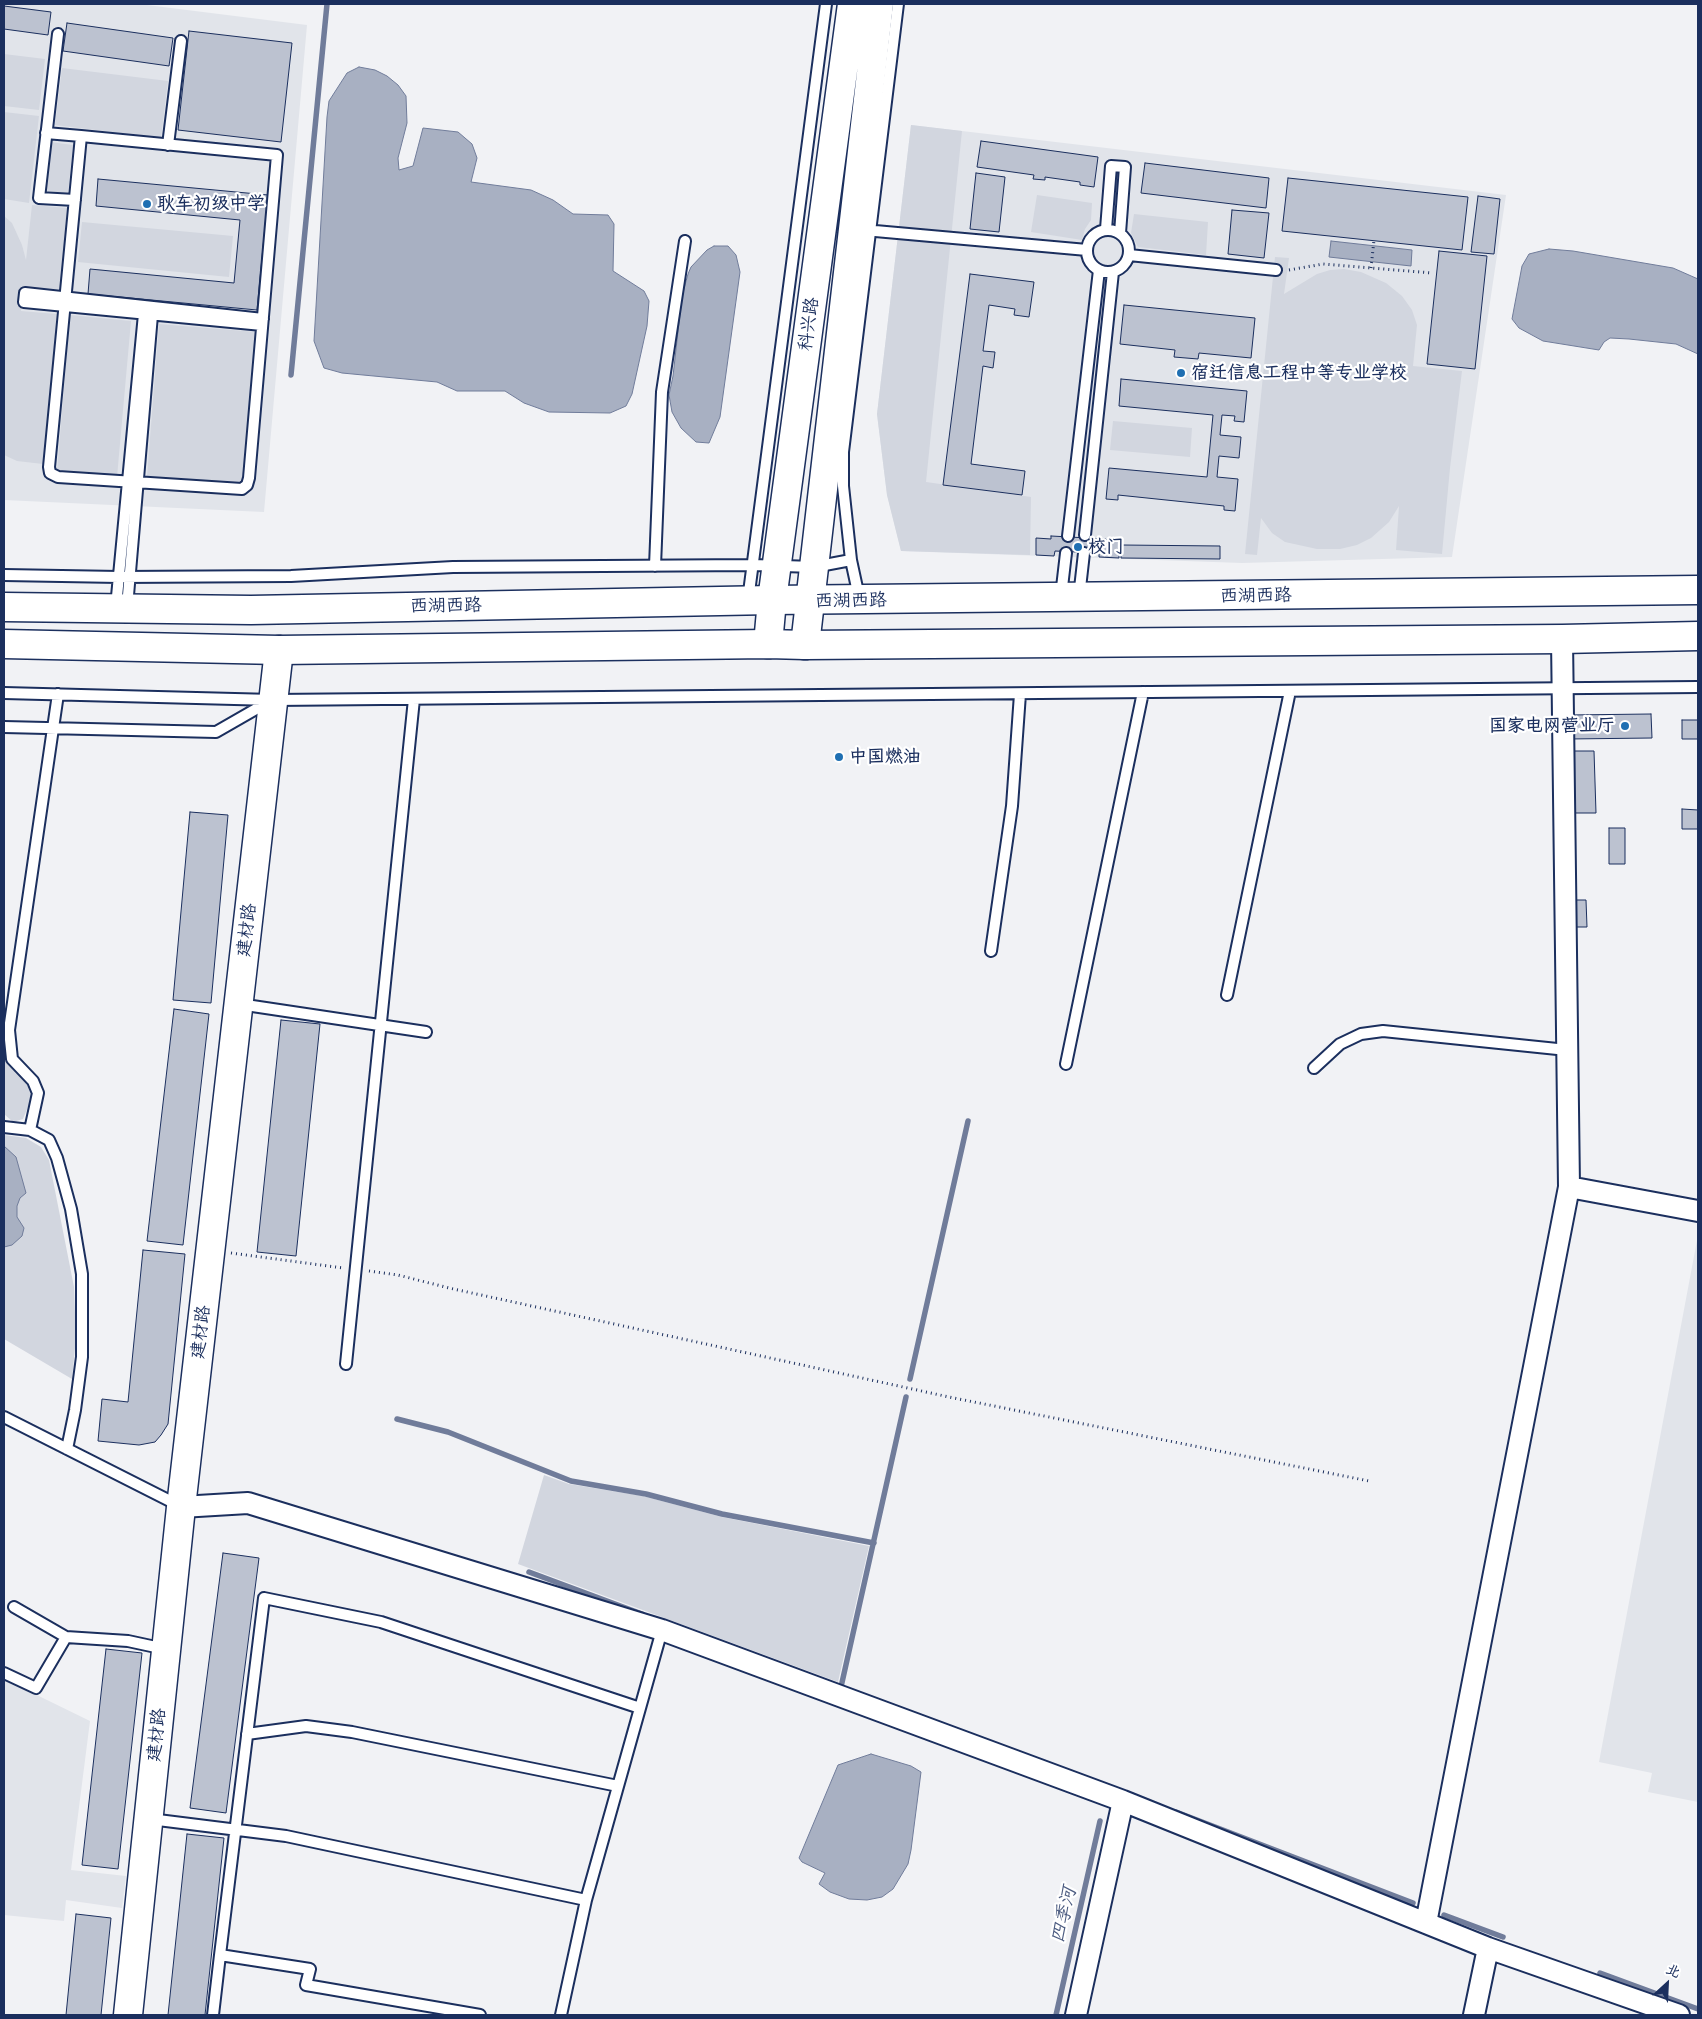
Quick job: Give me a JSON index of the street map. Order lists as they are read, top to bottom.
{
  "streets": {
    "main road": ["科兴路", "西湖西路", "建材路"]
  },
  "crossings": [
    ["科兴路", "西湖西路"]
  ],
  "water": ["四季河"],
  "places": [
    "耿车初级中学",
    "宿迁信息工程中等专业学校",
    "校门",
    "国家电网营业厅",
    "中国燃油"
  ],
  "north": "top right"
}
